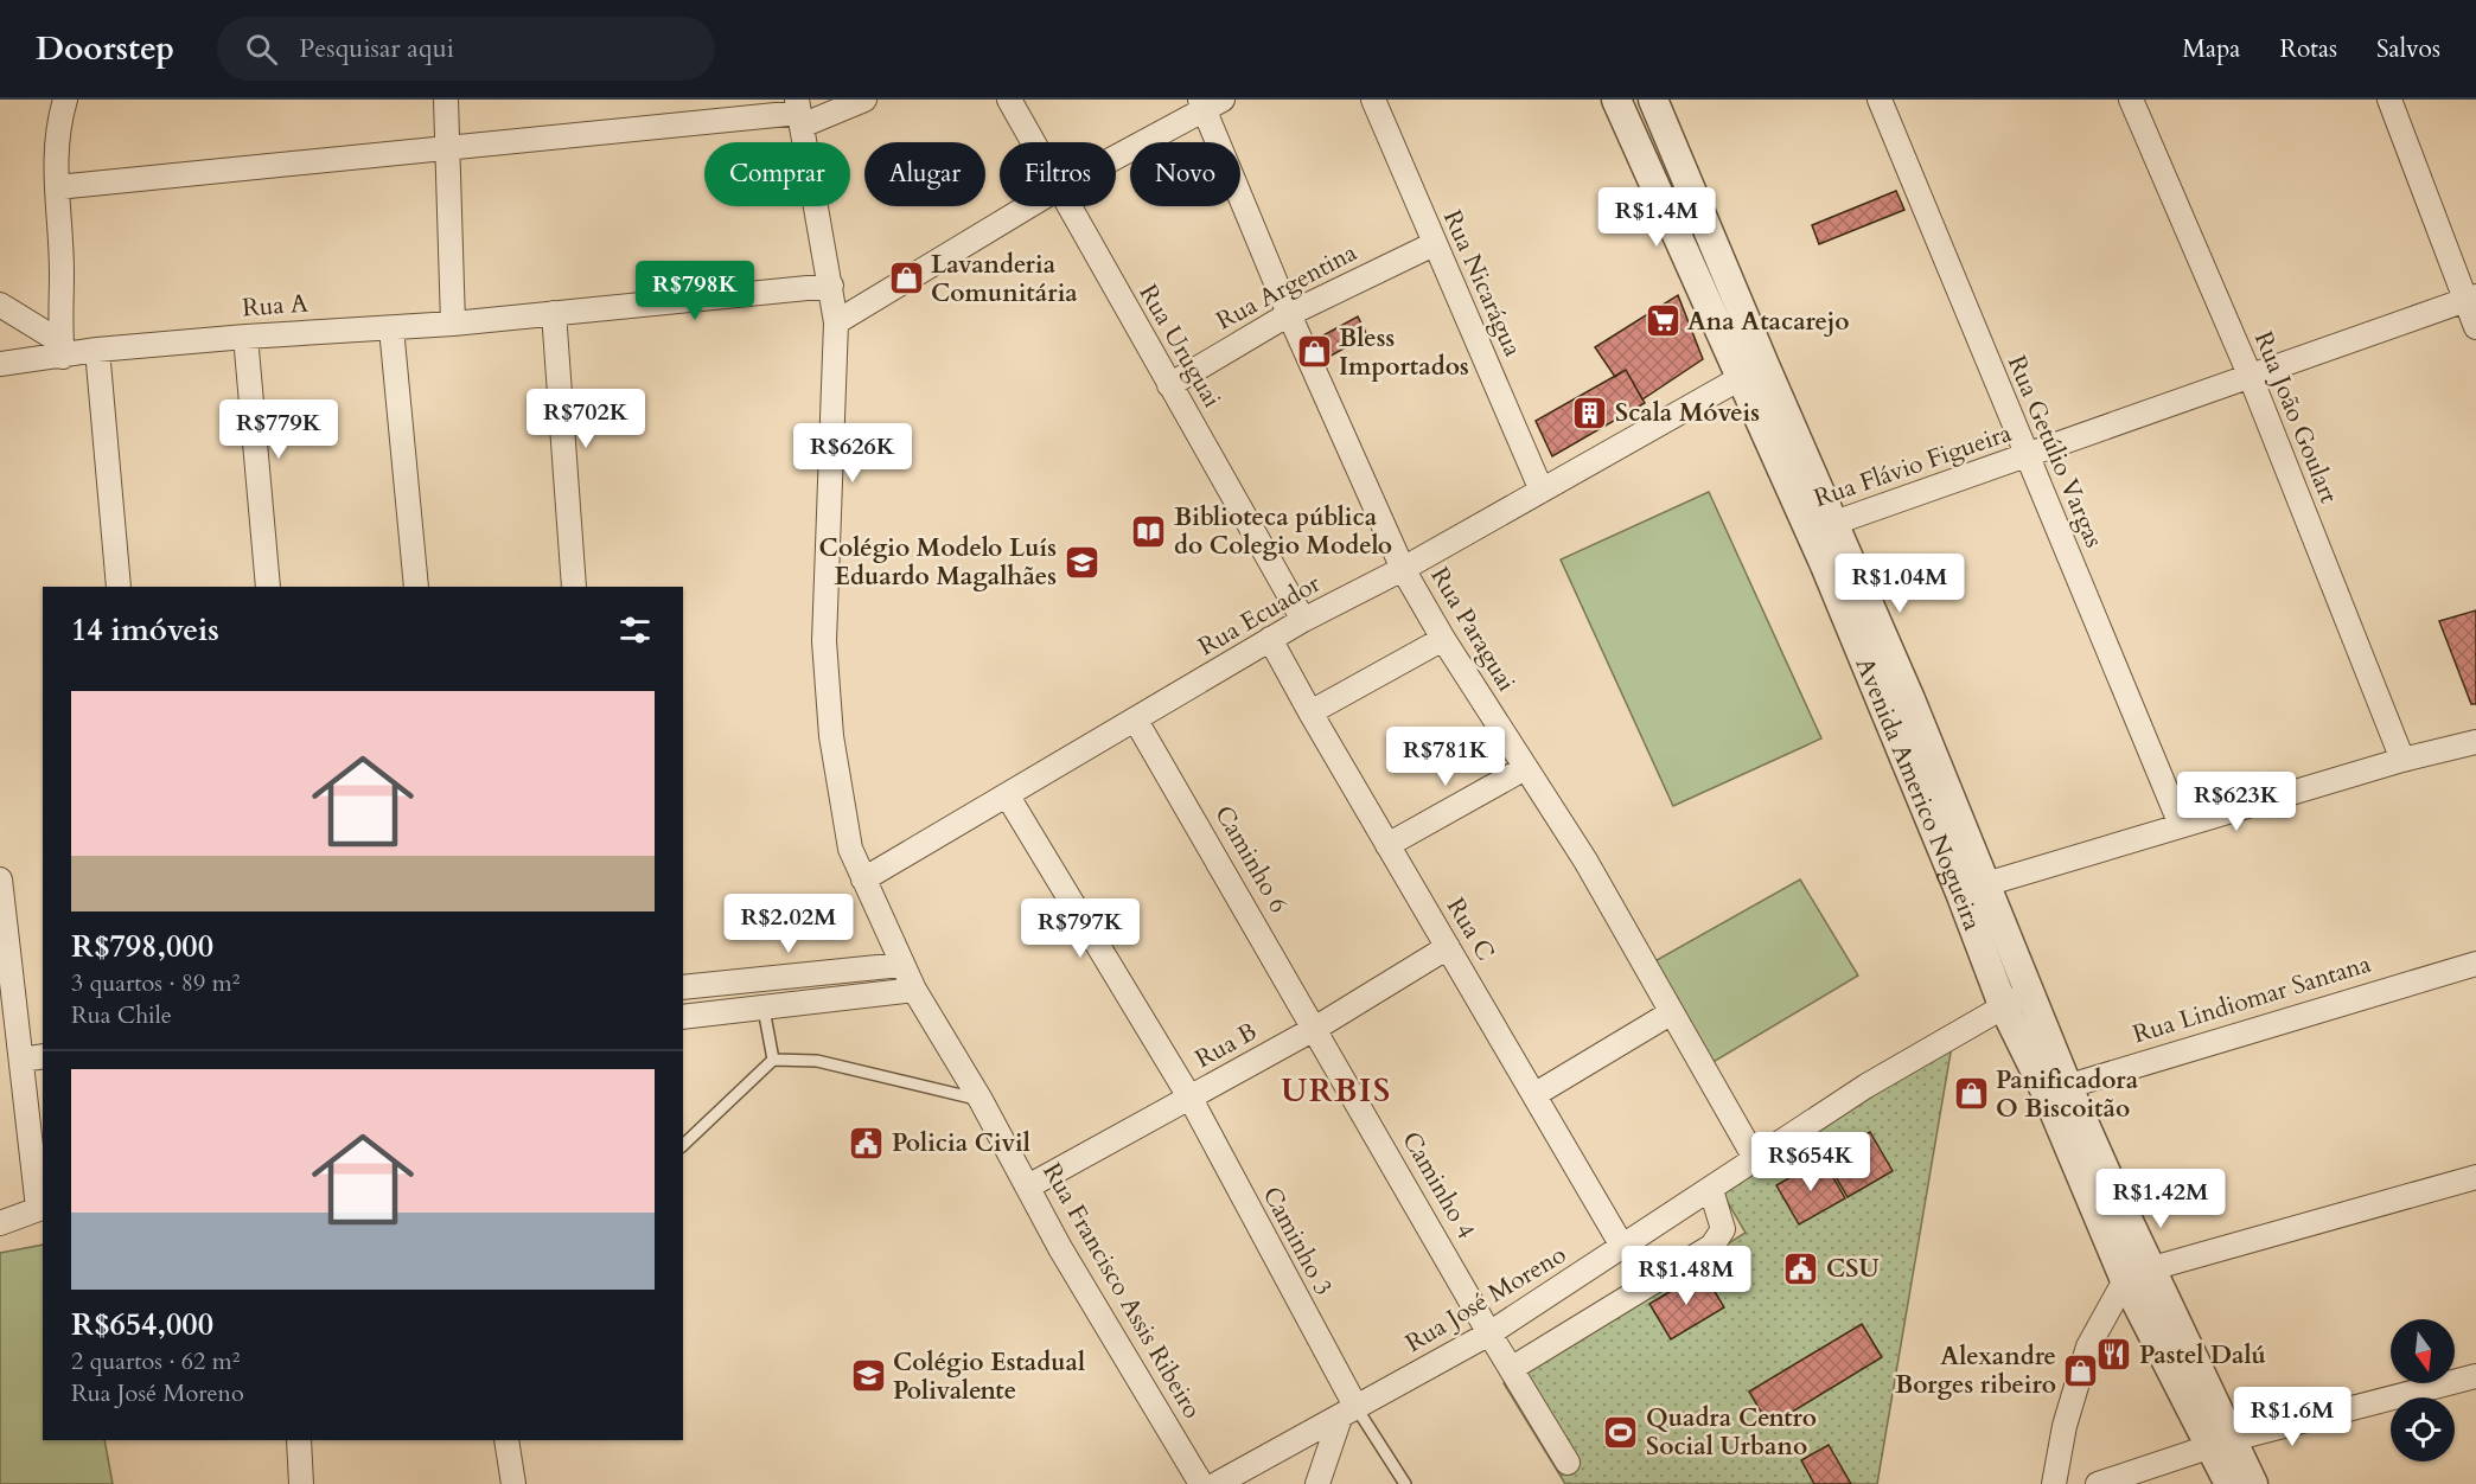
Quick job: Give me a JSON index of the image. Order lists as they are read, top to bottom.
{
  "streets": {
    "street": [
      "Rua Nicarágua",
      "Rua Argentina",
      "Rua A",
      "Rua Uruguai",
      "Rua João Goulart",
      "Rua Getúlio Vargas",
      "Rua Flávio Figueira",
      "Rua Ecuador",
      "Rua Paraguai",
      "Avenida Americo Nogueira",
      "Caminho 6",
      "Rua C",
      "Rua Lindiomar Santana",
      "Rua B",
      "Caminho 4",
      "Caminho 3",
      "Rua Francisco Assis Ribeiro",
      "Rua José Moreno"
    ]
  },
  "crossings": [
    ["Rua Nicarágua", "Rua Argentina"],
    ["Rua Nicarágua", "Rua Ecuador"],
    ["Rua Argentina", "Rua Uruguai"],
    ["Rua Argentina", "Rua Paraguai"],
    ["Rua A", "Rua Francisco Assis Ribeiro"],
    ["Rua Uruguai", "Rua Ecuador"],
    ["Rua João Goulart", "Rua Flávio Figueira"],
    ["Rua Getúlio Vargas", "Rua Flávio Figueira"],
    ["Rua Flávio Figueira", "Avenida Americo Nogueira"],
    ["Rua Ecuador", "Rua Paraguai"],
    ["Rua Ecuador", "Avenida Americo Nogueira"],
    ["Rua Ecuador", "Caminho 6"],
    ["Rua Ecuador", "Rua C"],
    ["Rua Ecuador", "Caminho 3"],
    ["Rua Ecuador", "Rua Francisco Assis Ribeiro"],
    ["Rua Paraguai", "Rua José Moreno"],
    ["Avenida Americo Nogueira", "Rua Lindiomar Santana"],
    ["Avenida Americo Nogueira", "Rua José Moreno"],
    ["Caminho 6", "Rua B"],
    ["Caminho 6", "Caminho 4"],
    ["Rua C", "Rua B"],
    ["Rua C", "Rua José Moreno"],
    ["Rua B", "Caminho 4"],
    ["Rua B", "Caminho 3"],
    ["Rua B", "Rua Francisco Assis Ribeiro"],
    ["Caminho 4", "Rua José Moreno"],
    ["Caminho 3", "Rua José Moreno"]
  ],
  "districts": ["URBIS"],
  "places": {
    "shop": [
      "Lavanderia Comunitária",
      "Bless Importados",
      "Panificadora O Biscoitão",
      "Alexandre Borges ribeiro"
    ],
    "supermarket": ["Ana Atacarejo"],
    "building": ["Scala Móveis"],
    "library": ["Biblioteca pública do Colegio Modelo"],
    "school or university": ["Colégio Modelo Luís Eduardo Magalhães", "Colégio Estadual Polivalente"],
    "public building": ["Policia Civil", "CSU"],
    "restaurant": ["Pastel Dalú"],
    "sports": ["Quadra Centro Social Urbano"]
  },
  "north": "bottom",
  "page": {
    "header": "Doorstep",
    "search": "Pesquisar aqui",
    "nav": ["Mapa", "Rotas", "Salvos"],
    "chip": [
      "Comprar",
      "Alugar",
      "Filtros",
      "Novo"
    ],
    "price": [
      "R$1.4M",
      "R$798K",
      "R$702K",
      "R$779K",
      "R$626K",
      "R$1.04M",
      "R$781K",
      "R$623K",
      "R$2.02M",
      "R$797K",
      "R$654K",
      "R$1.42M",
      "R$1.48M",
      "R$1.6M"
    ],
    "heading": "14 imóveis",
    "list": [
      {
        "name": "R$798,000",
        "note": "3 quartos · 89 m² · Rua Chile"
      },
      {
        "name": "R$654,000",
        "note": "2 quartos · 62 m² · Rua José Moreno"
      }
    ]
  }
}
